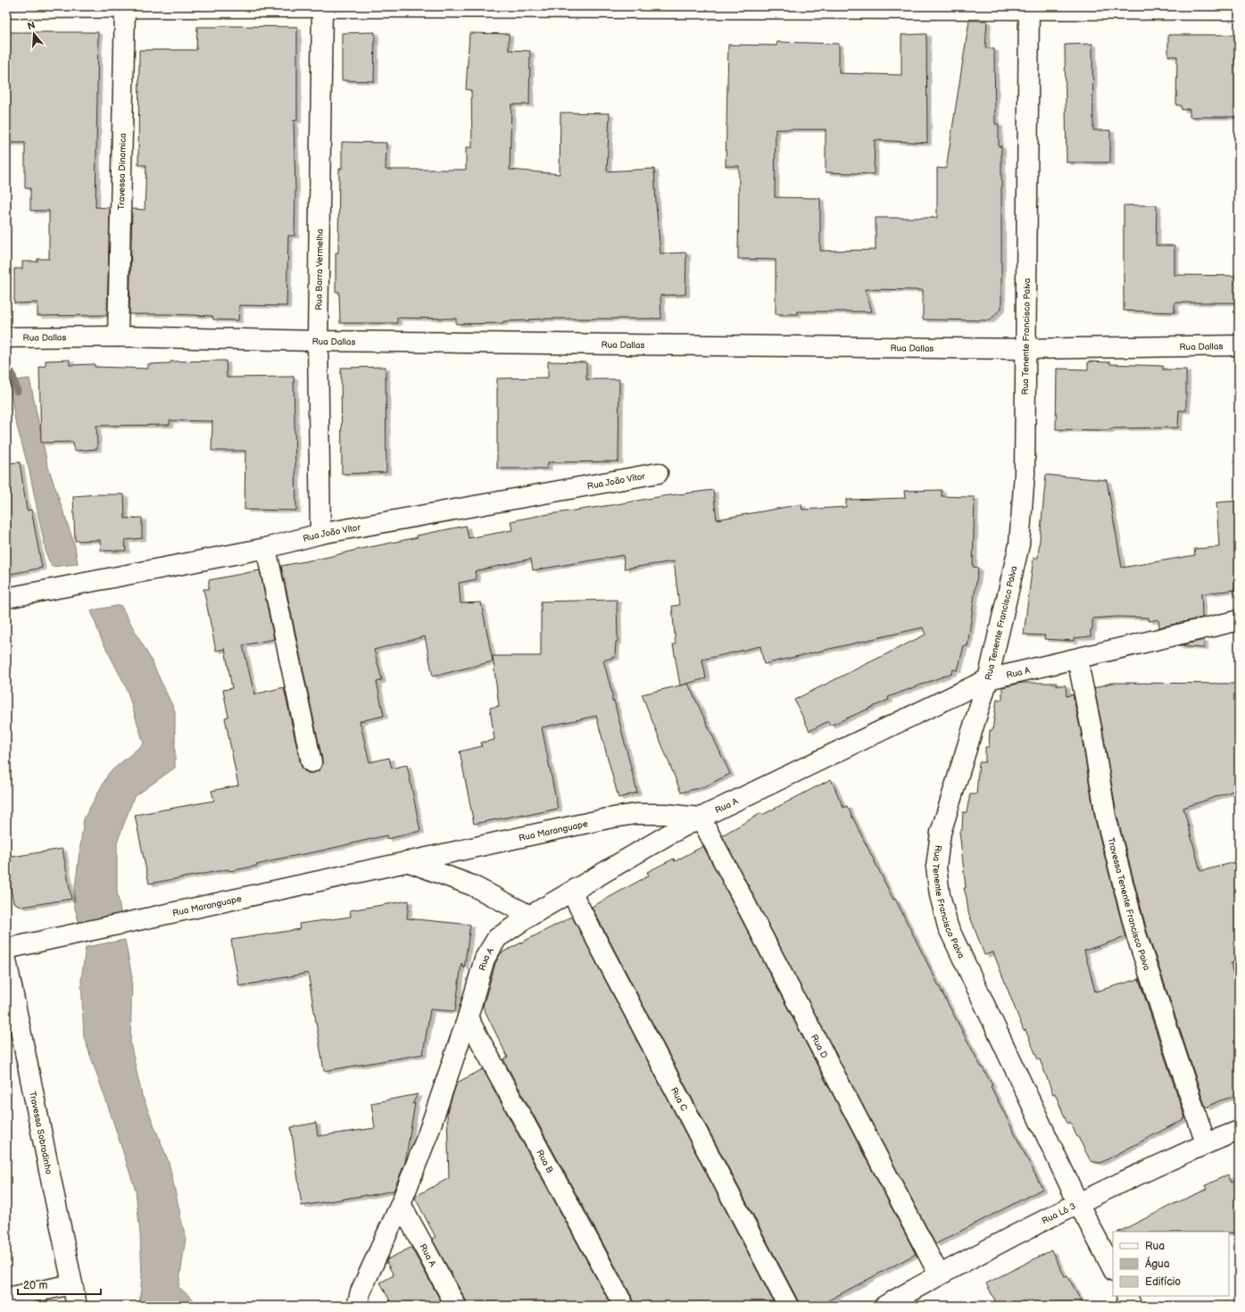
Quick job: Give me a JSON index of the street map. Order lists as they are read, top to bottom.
{
  "streets": {
    "street": [
      "Travessa Dinamica",
      "Rua Barra Vermelha",
      "Rua Dallas",
      "Rua Tenente Francisco Paiva",
      "Rua João Vítor",
      "Rua A",
      "Rua Maranguape",
      "Travessa Tenente Francisco Paiva",
      "Rua D",
      "Rua C",
      "Travessa Sobradinho",
      "Rua B",
      "Rua Ló 3"
    ]
  },
  "crossings": [
    ["Travessa Dinamica", "Rua Dallas"],
    ["Rua Barra Vermelha", "Rua Dallas"],
    ["Rua Barra Vermelha", "Rua João Vítor"],
    ["Rua Dallas", "Rua Tenente Francisco Paiva"],
    ["Rua Tenente Francisco Paiva", "Rua A"],
    ["Rua Tenente Francisco Paiva", "Rua Ló 3"],
    ["Rua A", "Rua Maranguape"],
    ["Rua A", "Travessa Tenente Francisco Paiva"],
    ["Rua A", "Rua D"],
    ["Rua A", "Rua C"],
    ["Rua A", "Rua B"],
    ["Rua Maranguape", "Rua D"],
    ["Travessa Tenente Francisco Paiva", "Rua Ló 3"],
    ["Rua D", "Rua Ló 3"]
  ],
  "legend": ["Rua", "Água", "Edifício"],
  "scale_bar": "20 m",
  "north": "top"
}
